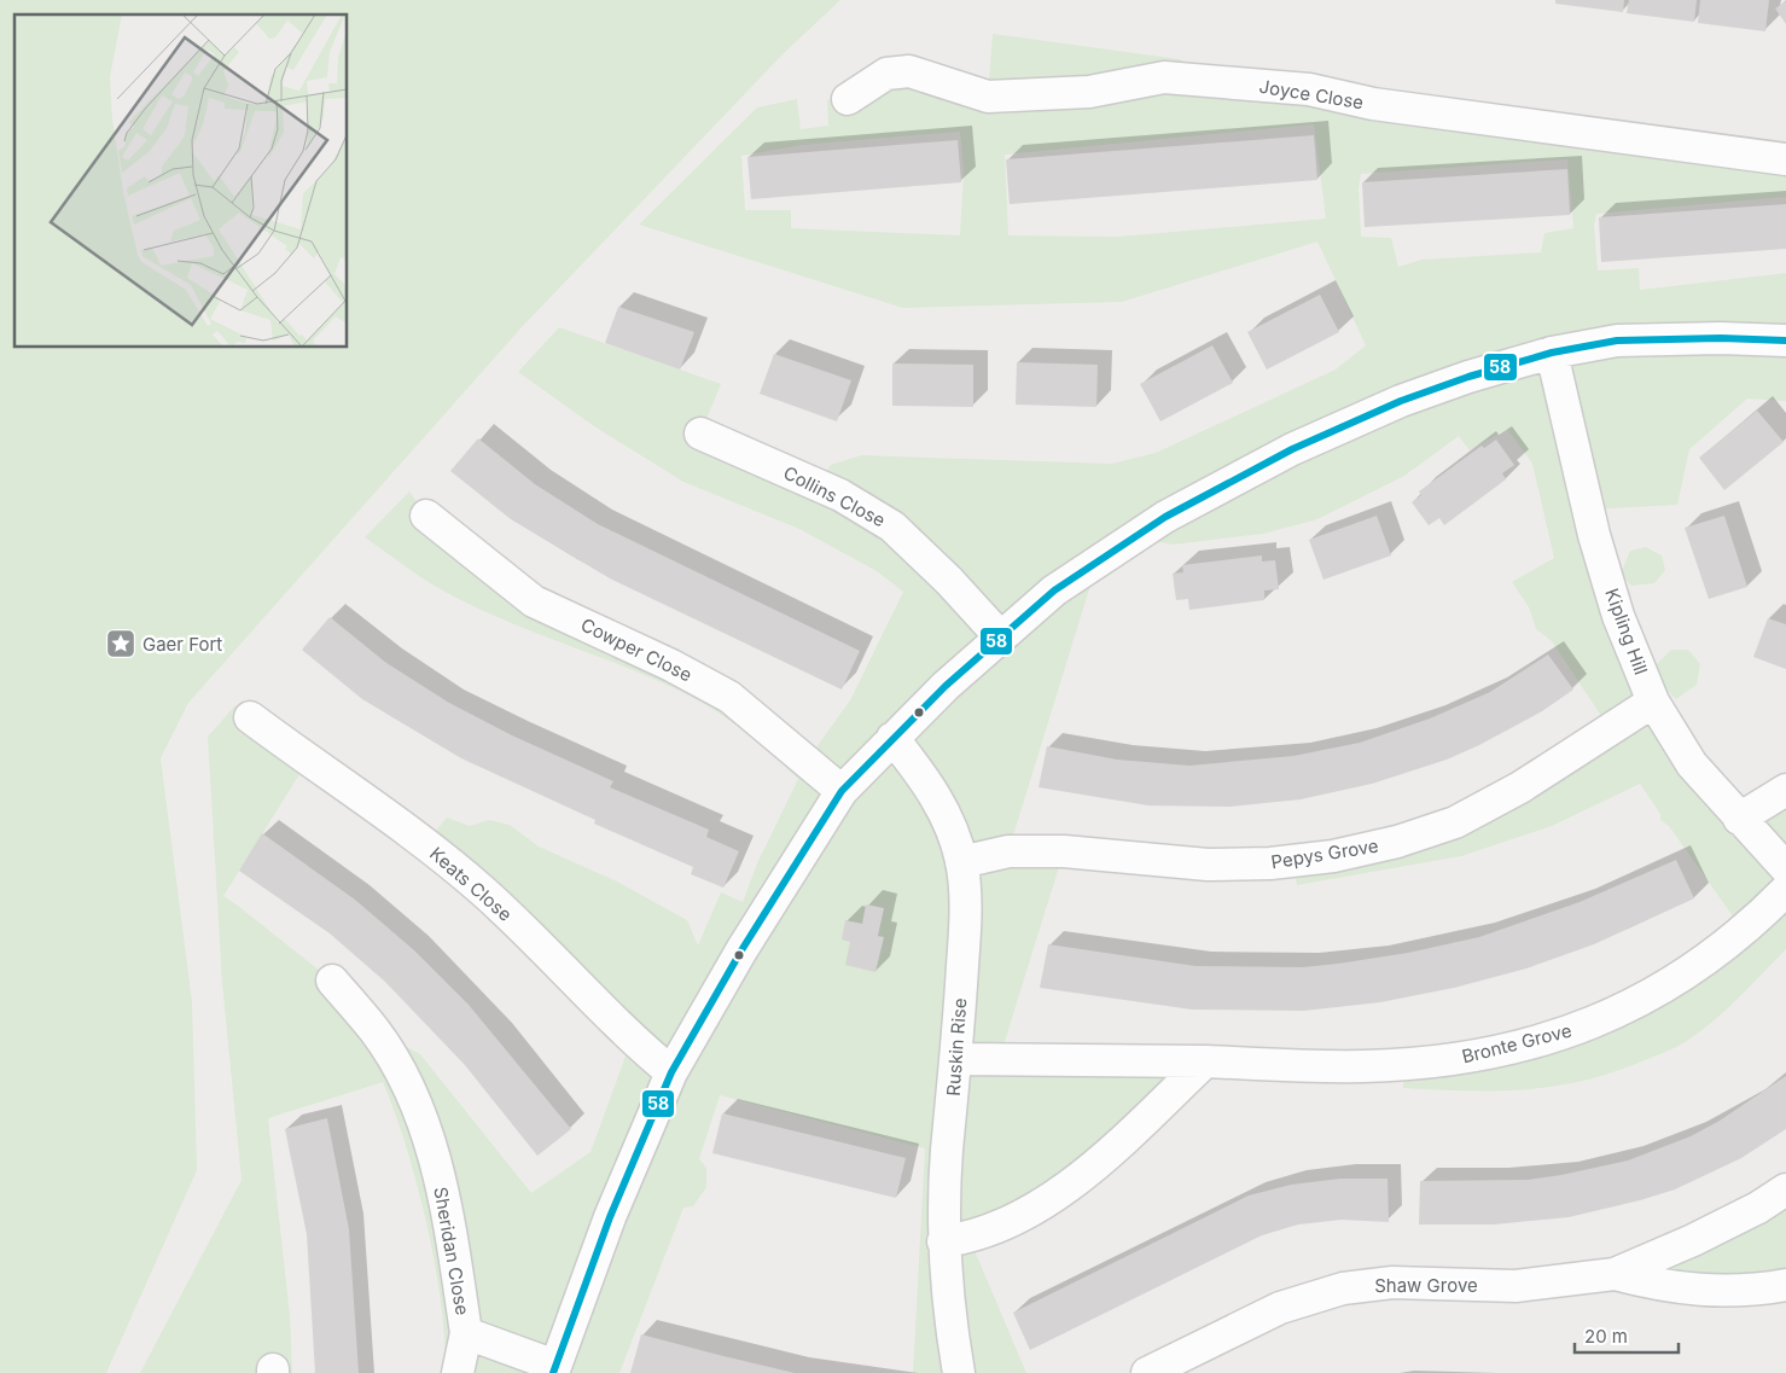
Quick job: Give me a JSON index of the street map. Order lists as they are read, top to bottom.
{
  "streets": {
    "street": [
      "Joyce Close",
      "Collins Close",
      "Kipling Hill",
      "Cowper Close",
      "Pepys Grove",
      "Keats Close",
      "Bronte Grove",
      "Ruskin Rise",
      "Sheridan Close",
      "Shaw Grove"
    ]
  },
  "crossings": [
    ["Kipling Hill", "Pepys Grove"],
    ["Pepys Grove", "Ruskin Rise"],
    ["Bronte Grove", "Ruskin Rise"]
  ],
  "places": {
    "place": ["Gaer Fort"]
  },
  "lines": ["transit line 58"],
  "scale_bar": "20 m"
}
